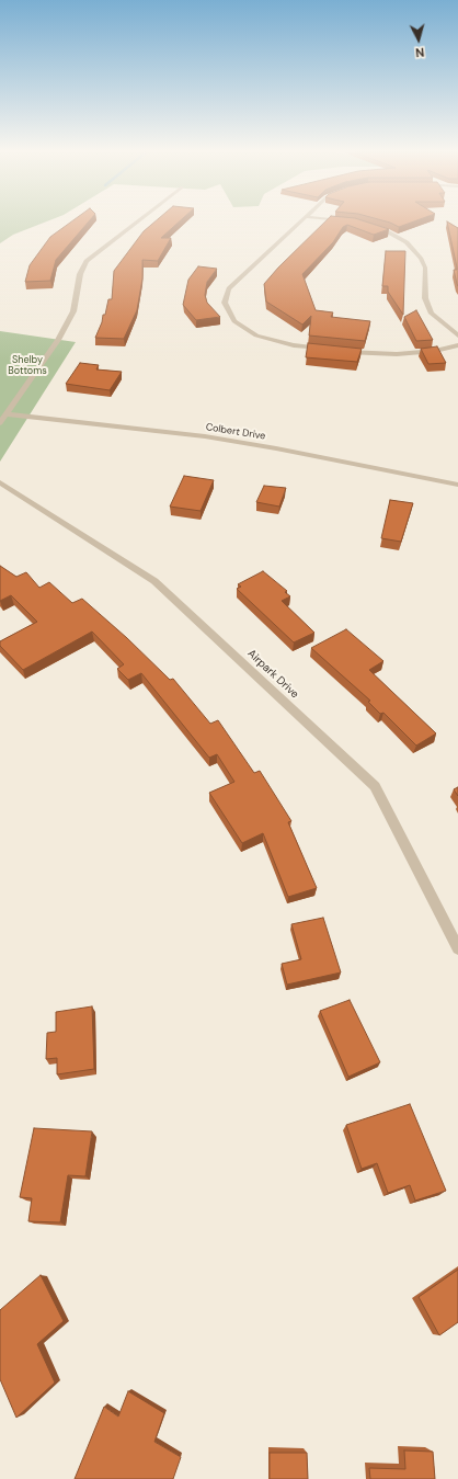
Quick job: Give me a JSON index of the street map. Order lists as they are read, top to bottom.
{
  "streets": {
    "street": ["Colbert Drive", "Airpark Drive"]
  },
  "parks": ["Shelby Bottoms"],
  "north": "bottom"
}
